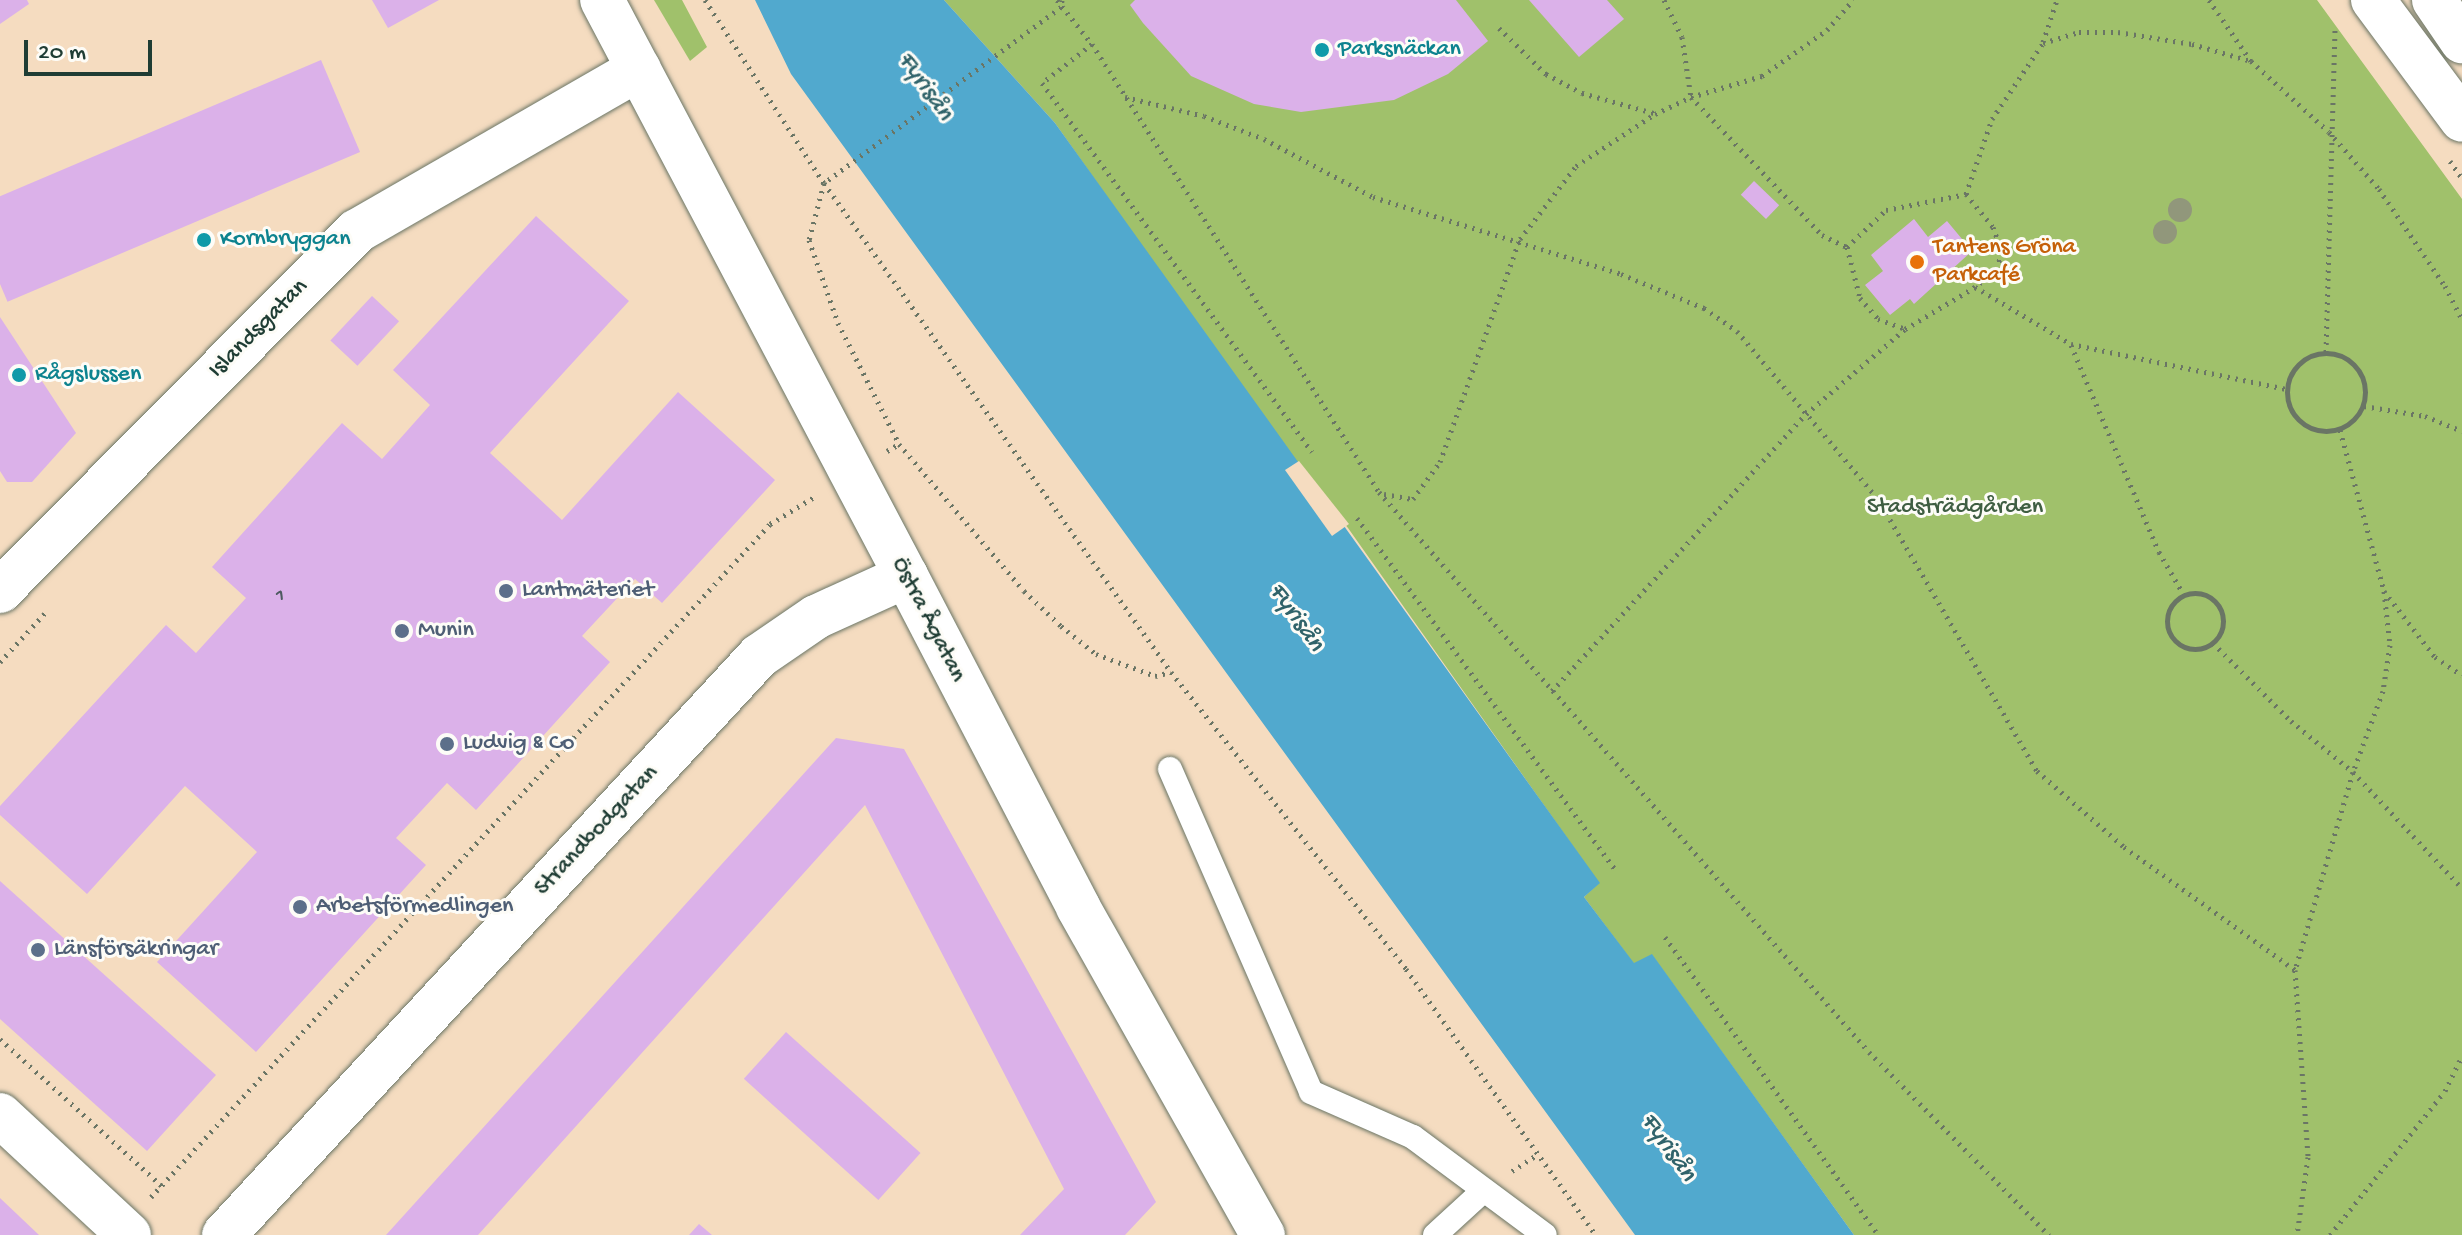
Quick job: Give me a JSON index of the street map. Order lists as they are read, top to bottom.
{
  "streets": {
    "street": ["Islandsgatan", "Östra Ågatan", "Strandbodgatan"]
  },
  "crossings": [
    ["Islandsgatan", "Östra Ågatan"],
    ["Östra Ågatan", "Strandbodgatan"]
  ],
  "water": ["Fyrisån"],
  "parks": ["Stadsträdgården"],
  "places": [
    "Parksnäckan",
    "Kornbryggan",
    "Tantens Gröna Parkcafé",
    "Rågslussen",
    "Lantmäteriet",
    "Munin",
    "Ludvig & Co",
    "Arbetsförmedlingen",
    "Länsförsäkringar"
  ],
  "house_numbers": ["1"],
  "scale_bar": "20 m"
}
